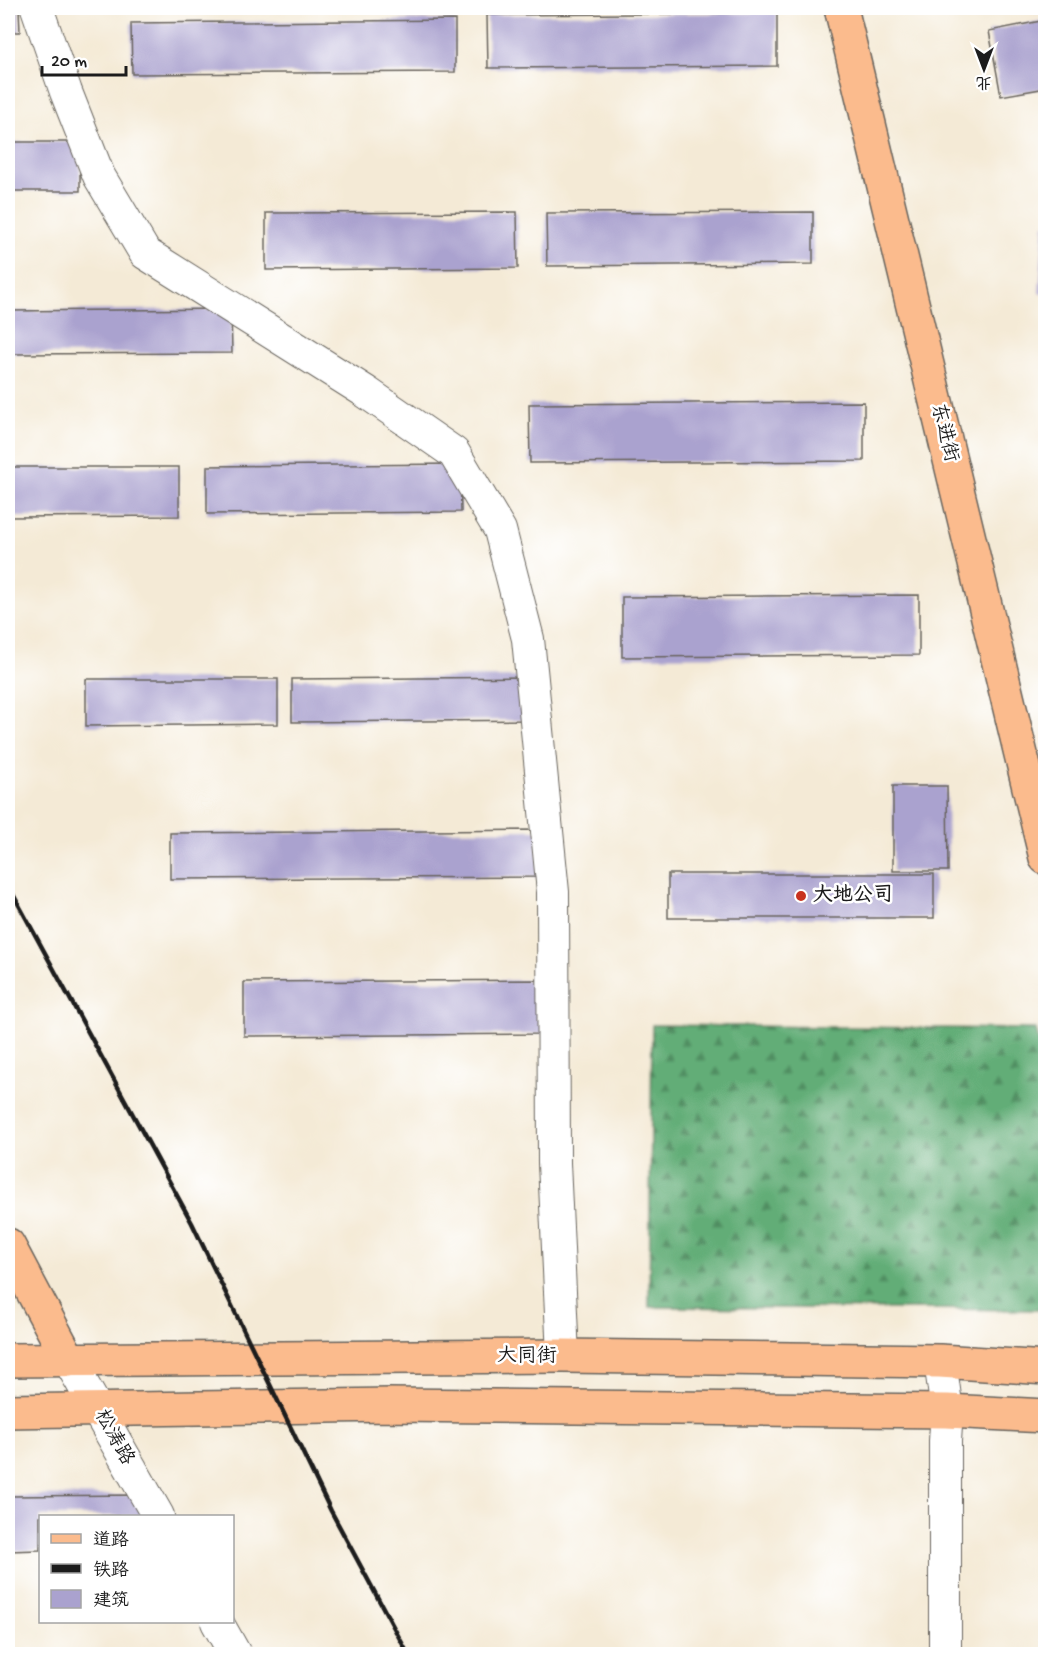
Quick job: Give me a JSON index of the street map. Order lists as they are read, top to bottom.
{
  "streets": {
    "main road": ["东进街", "大同街"],
    "street": ["松涛路"]
  },
  "crossings": [
    ["大同街", "松涛路"]
  ],
  "places": ["大地公司"],
  "legend": ["道路", "铁路", "建筑"],
  "scale_bar": "20 m",
  "north": "bottom"
}
